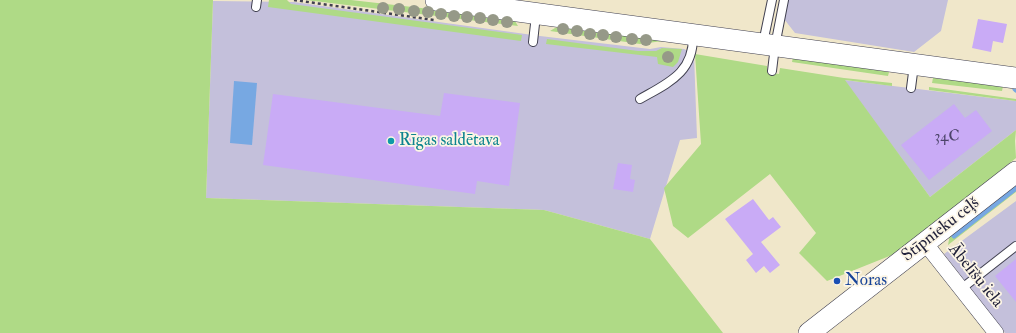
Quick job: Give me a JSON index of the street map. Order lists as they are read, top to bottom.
{
  "streets": {
    "street": ["Stīpnieku ceļš", "Ābelīšu iela"]
  },
  "crossings": [
    ["Stīpnieku ceļš", "Ābelīšu iela"]
  ],
  "places": ["Rīgas saldētava", "Noras"],
  "house_numbers": ["34C"]
}
